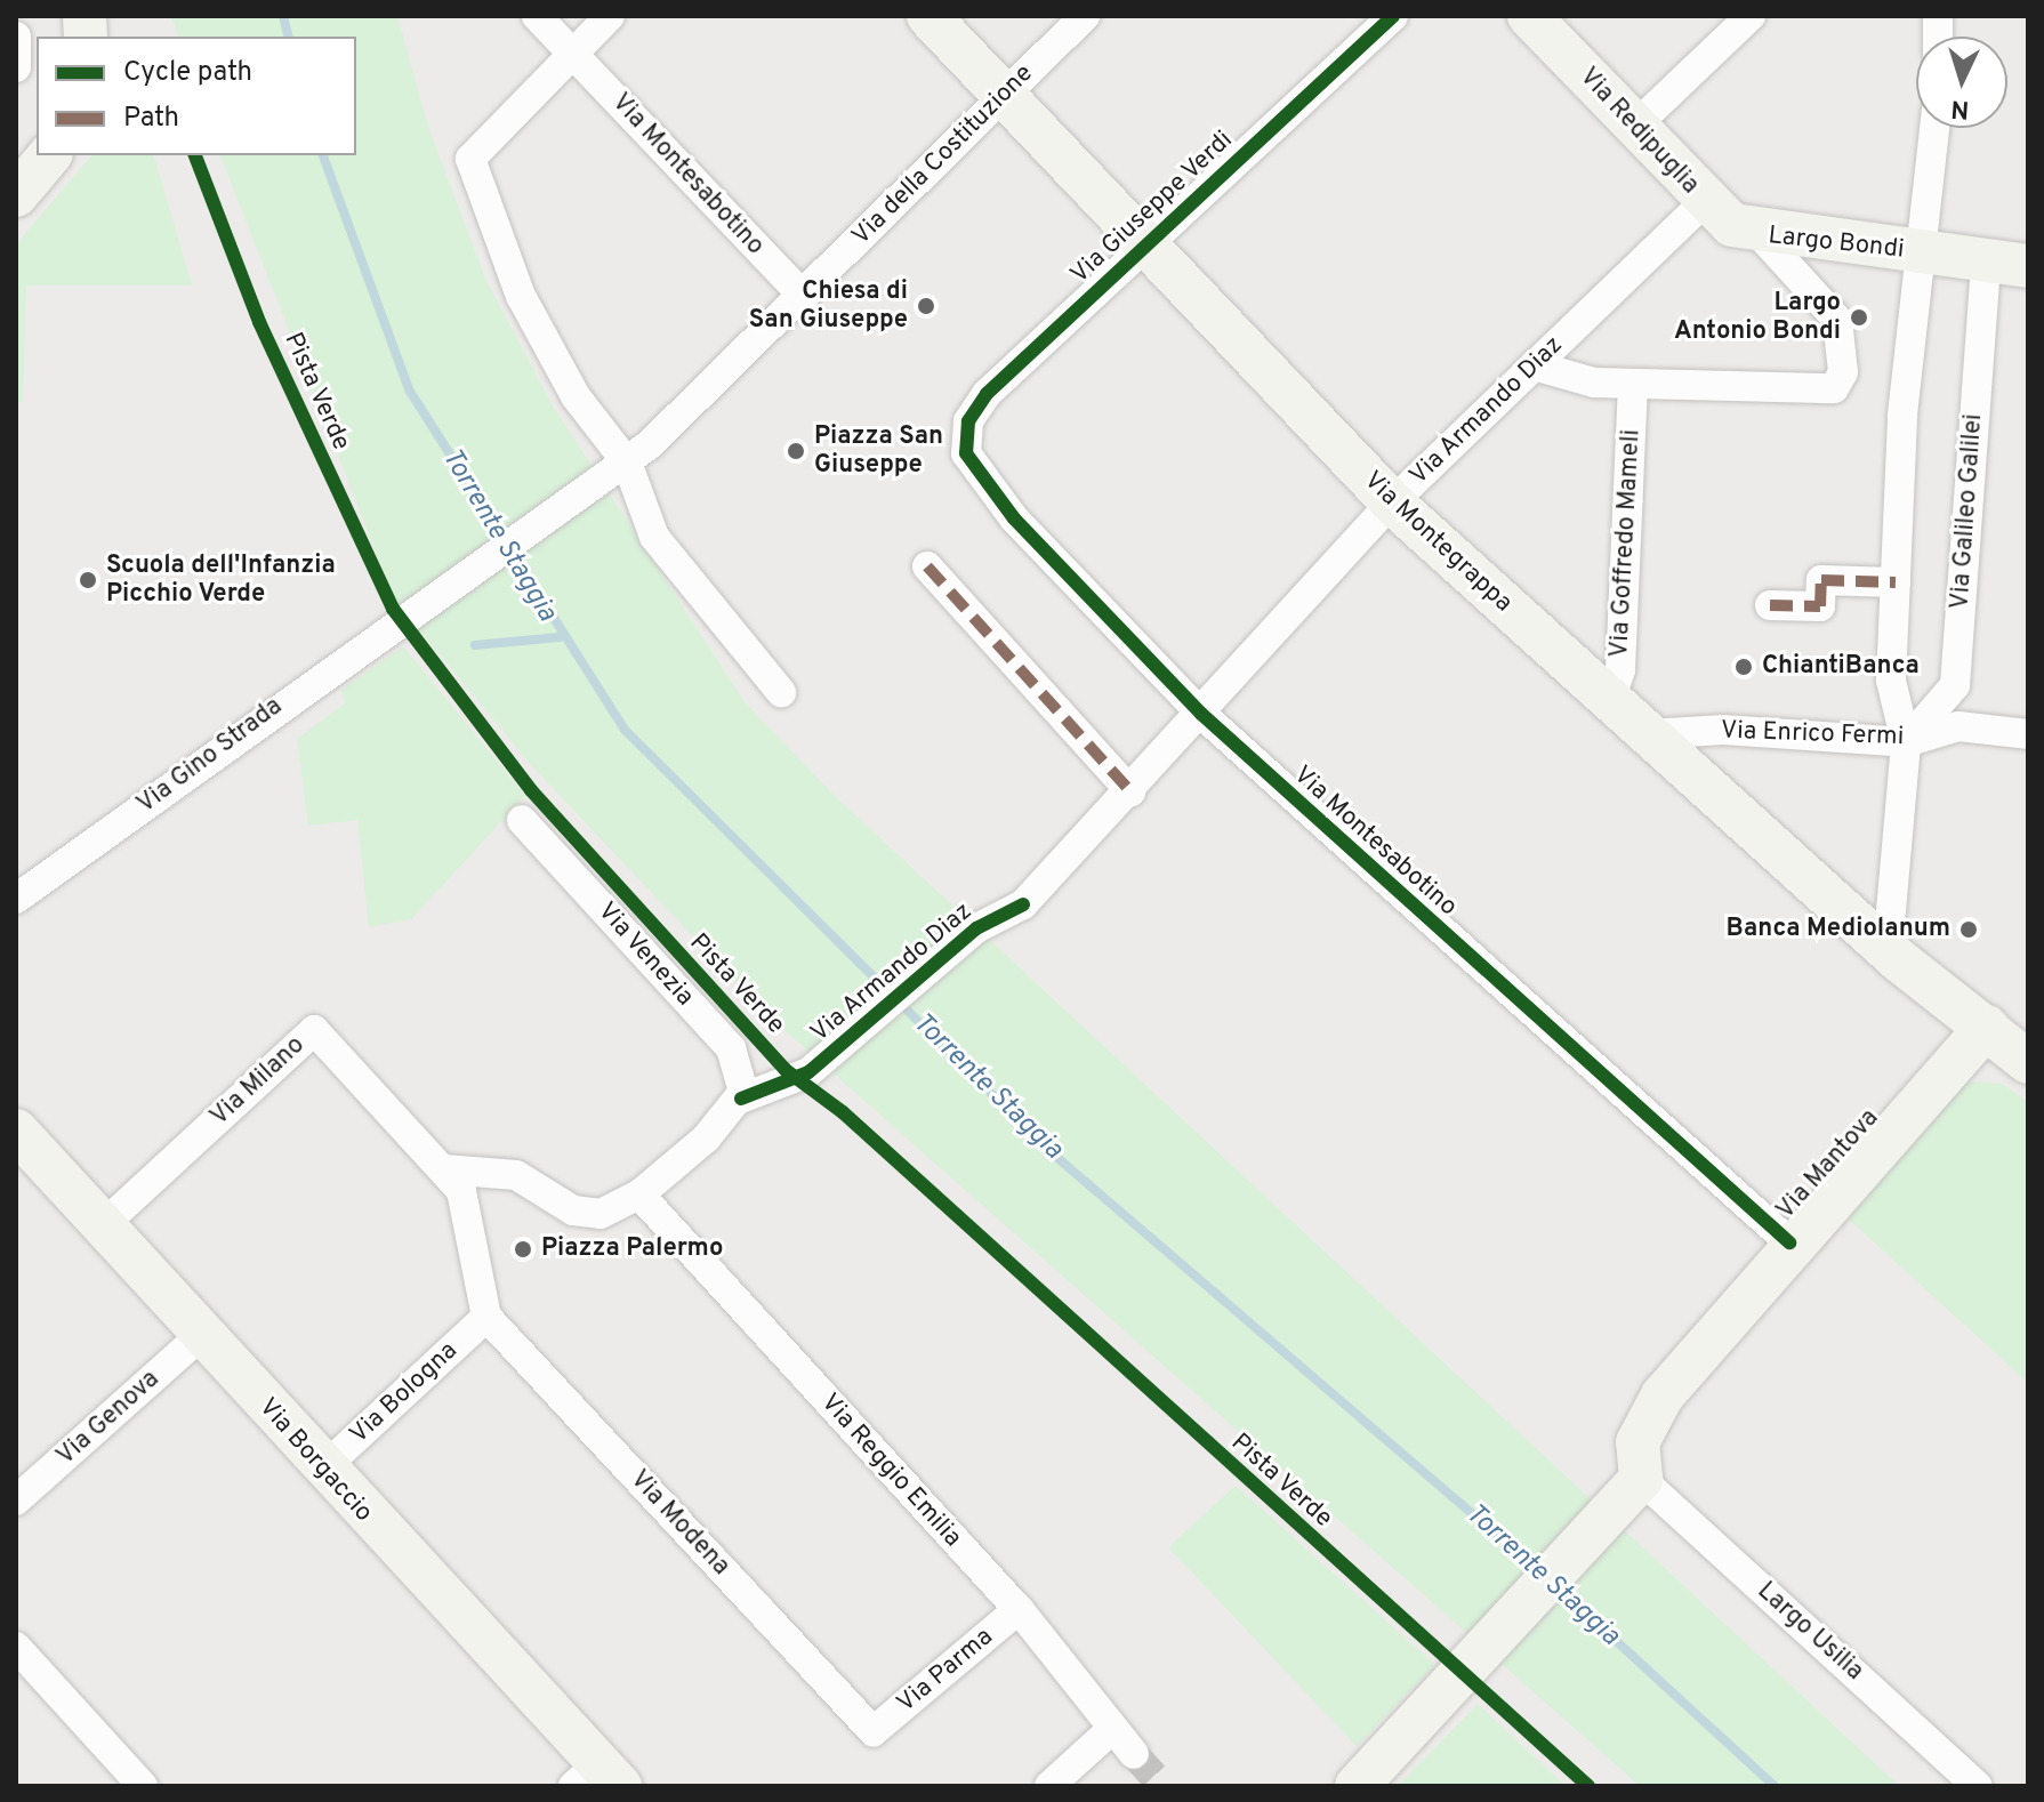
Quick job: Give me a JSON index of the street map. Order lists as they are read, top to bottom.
{
  "streets": {
    "main road": [
      "Via Redipuglia",
      "Largo Bondi",
      "Via Montegrappa",
      "Via Mantova",
      "Via Borgaccio"
    ],
    "street": [
      "Via della Costituzione",
      "Via Montesabotino",
      "Via Giuseppe Verdi",
      "Via Armando Diaz",
      "Via Galileo Galilei",
      "Via Goffredo Mameli",
      "Via Enrico Fermi",
      "Via Gino Strada",
      "Via Venezia",
      "Via Milano",
      "Via Bologna",
      "Via Genova",
      "Via Reggio Emilia",
      "Via Modena",
      "Largo Usilia",
      "Via Parma"
    ],
    "cycle path": ["Pista Verde"]
  },
  "crossings": [
    ["Via Redipuglia", "Largo Bondi"],
    ["Via Redipuglia", "Via Armando Diaz"],
    ["Via della Costituzione", "Via Montesabotino"],
    ["Via della Costituzione", "Via Montegrappa"],
    ["Via della Costituzione", "Via Gino Strada"],
    ["Via Montesabotino", "Via Giuseppe Verdi"],
    ["Via Montesabotino", "Via Armando Diaz"],
    ["Via Montesabotino", "Via Mantova"],
    ["Via Giuseppe Verdi", "Via Montegrappa"],
    ["Largo Bondi", "Via Galileo Galilei"],
    ["Largo Bondi", "Via Goffredo Mameli"],
    ["Via Armando Diaz", "Via Montegrappa"],
    ["Via Armando Diaz", "Via Venezia"],
    ["Via Galileo Galilei", "Via Enrico Fermi"],
    ["Via Montegrappa", "Via Goffredo Mameli"],
    ["Via Montegrappa", "Via Enrico Fermi"],
    ["Via Montegrappa", "Via Mantova"],
    ["Via Milano", "Via Borgaccio"],
    ["Via Mantova", "Largo Usilia"],
    ["Via Bologna", "Via Borgaccio"],
    ["Via Bologna", "Via Modena"],
    ["Via Genova", "Via Borgaccio"],
    ["Via Reggio Emilia", "Via Parma"],
    ["Via Modena", "Via Parma"]
  ],
  "water": ["Torrente Staggia"],
  "places": [
    "Chiesa di San Giuseppe",
    "Largo Antonio Bondi",
    "Piazza San Giuseppe",
    "Scuola dell'Infanzia Picchio Verde",
    "ChiantiBanca",
    "Banca Mediolanum",
    "Piazza Palermo"
  ],
  "legend": ["Cycle path", "Path"],
  "north": "bottom"
}
